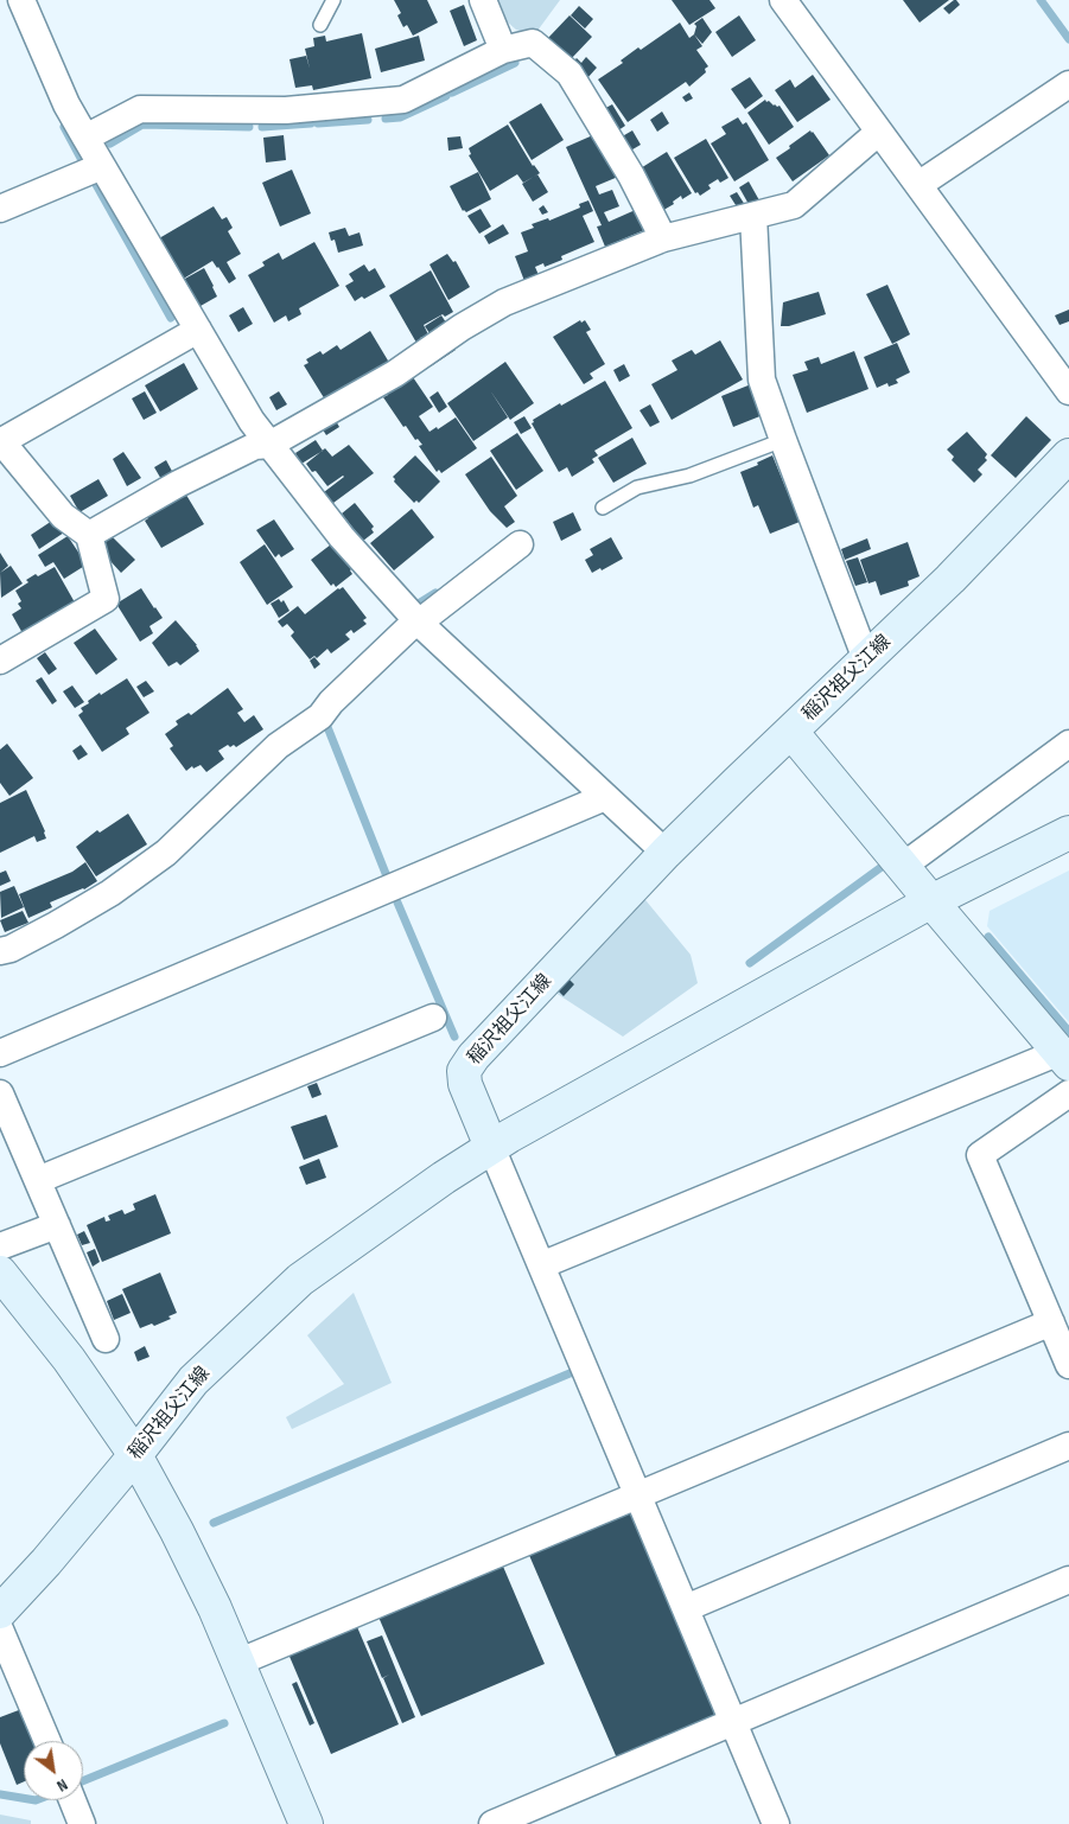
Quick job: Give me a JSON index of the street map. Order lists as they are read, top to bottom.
{
  "streets": {
    "street": ["稲沢祖父江線"]
  },
  "north": "bottom right"
}
